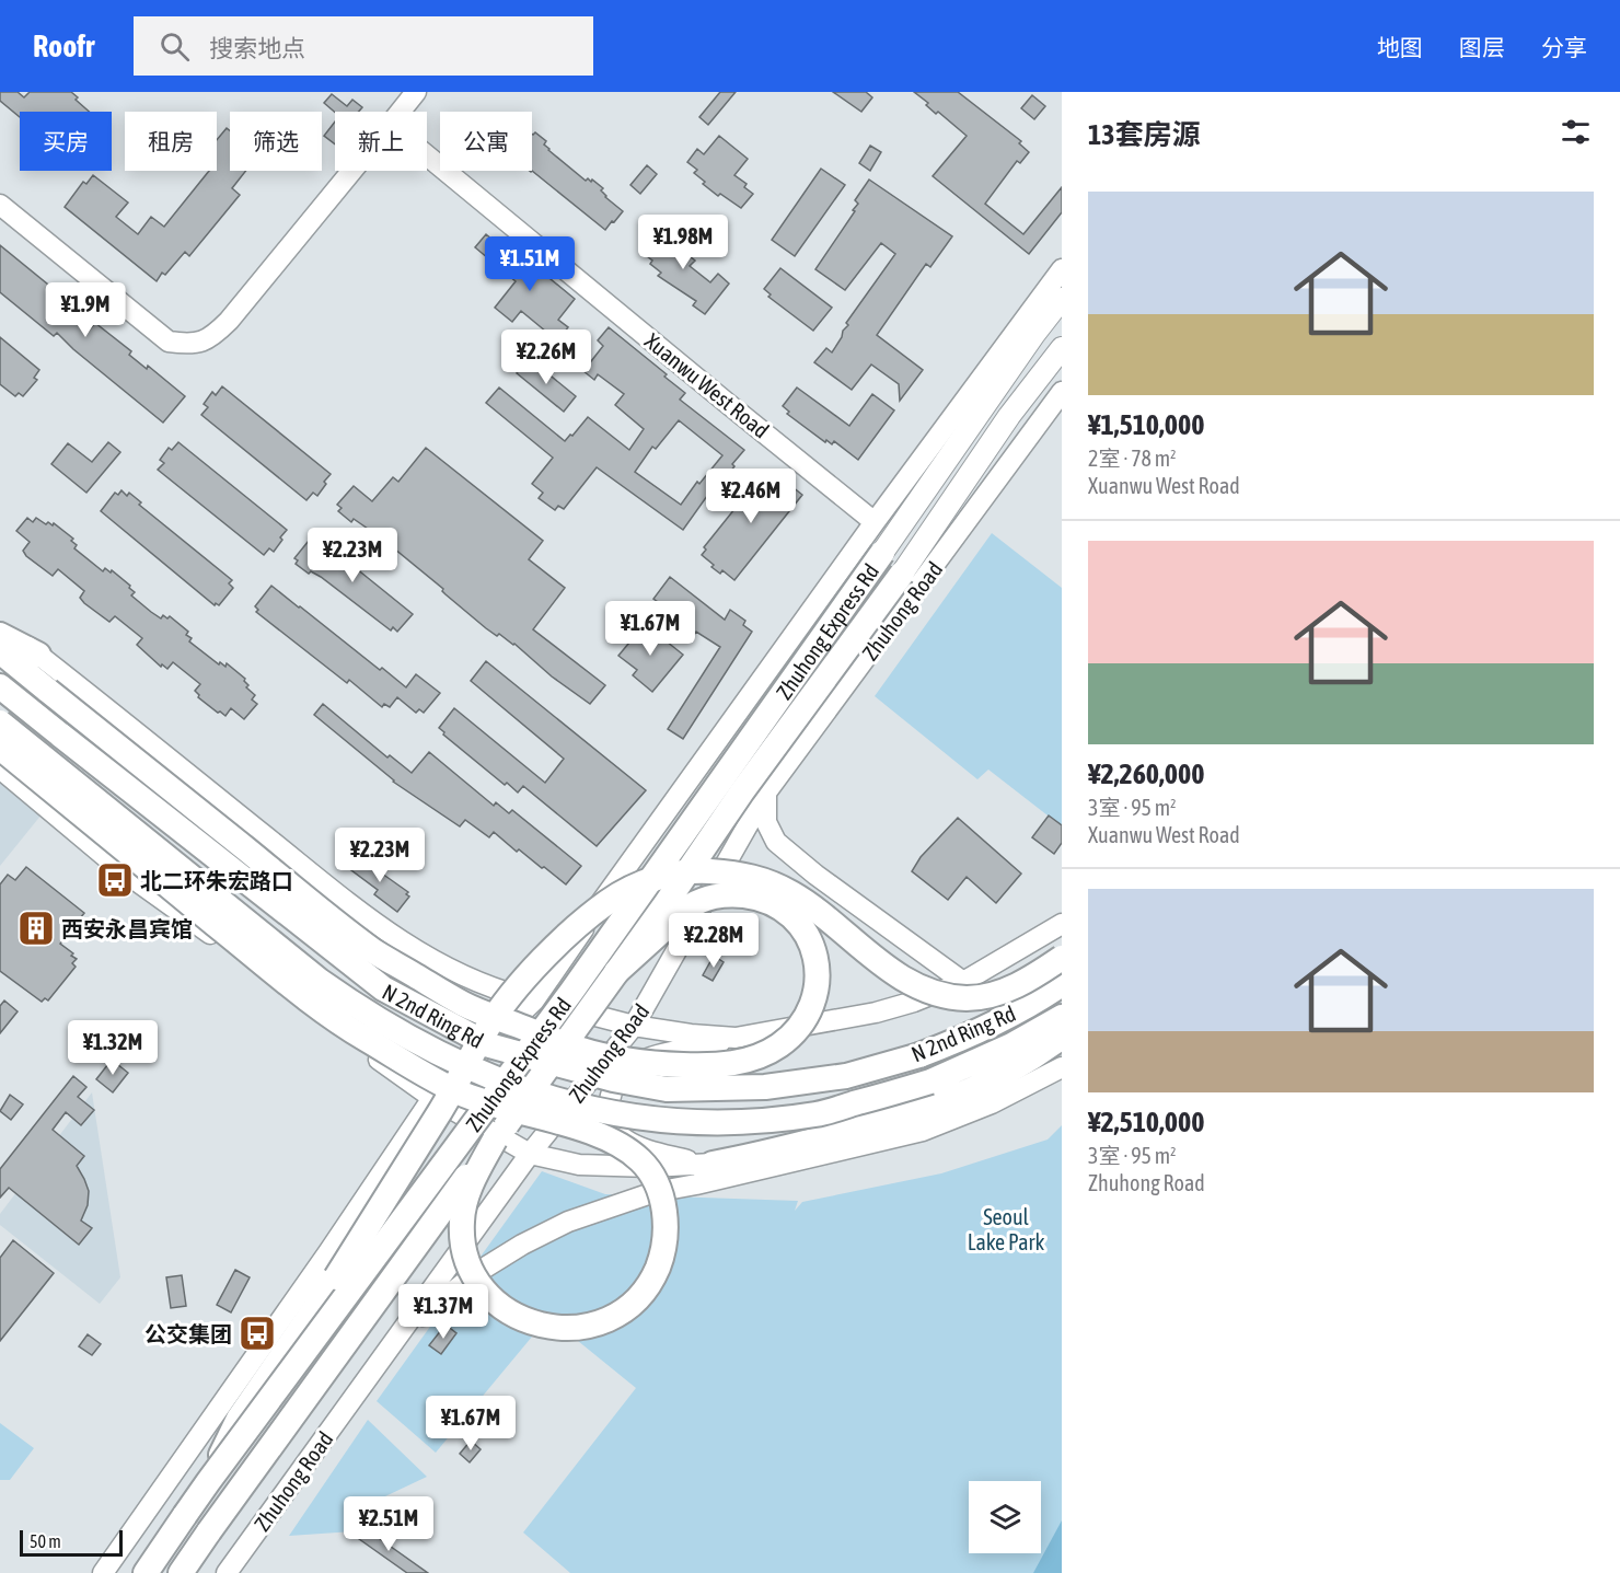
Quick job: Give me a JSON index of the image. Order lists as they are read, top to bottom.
{
  "streets": {
    "highway": ["Zhuhong Express Rd", "N 2nd Ring Rd"],
    "main road": ["Xuanwu West Road", "Zhuhong Road"]
  },
  "crossings": [
    ["Zhuhong Road", "Zhuhong Express Rd"]
  ],
  "parks": ["Seoul Lake Park"],
  "places": {
    "bus stop": ["北二环朱宏路口", "公交集团"],
    "building": ["西安永昌宾馆"]
  },
  "scale_bar": "50 m",
  "page": {
    "header": "Roofr",
    "search": "搜索地点",
    "nav": ["地图", "图层", "分享"],
    "heading": "13套房源",
    "chip": [
      "买房",
      "租房",
      "筛选",
      "新上",
      "公寓"
    ],
    "list": [
      {
        "name": "¥1,510,000",
        "note": "2室 · 78 m² · Xuanwu West Road"
      },
      {
        "name": "¥2,260,000",
        "note": "3室 · 95 m² · Xuanwu West Road"
      },
      {
        "name": "¥2,510,000",
        "note": "3室 · 95 m² · Zhuhong Road"
      }
    ],
    "price": [
      "¥1.98M",
      "¥1.51M",
      "¥1.9M",
      "¥2.26M",
      "¥2.46M",
      "¥2.23M",
      "¥1.67M",
      "¥2.23M",
      "¥2.28M",
      "¥1.32M",
      "¥1.37M",
      "¥1.67M",
      "¥2.51M"
    ],
    "scale": "50 m"
  }
}
